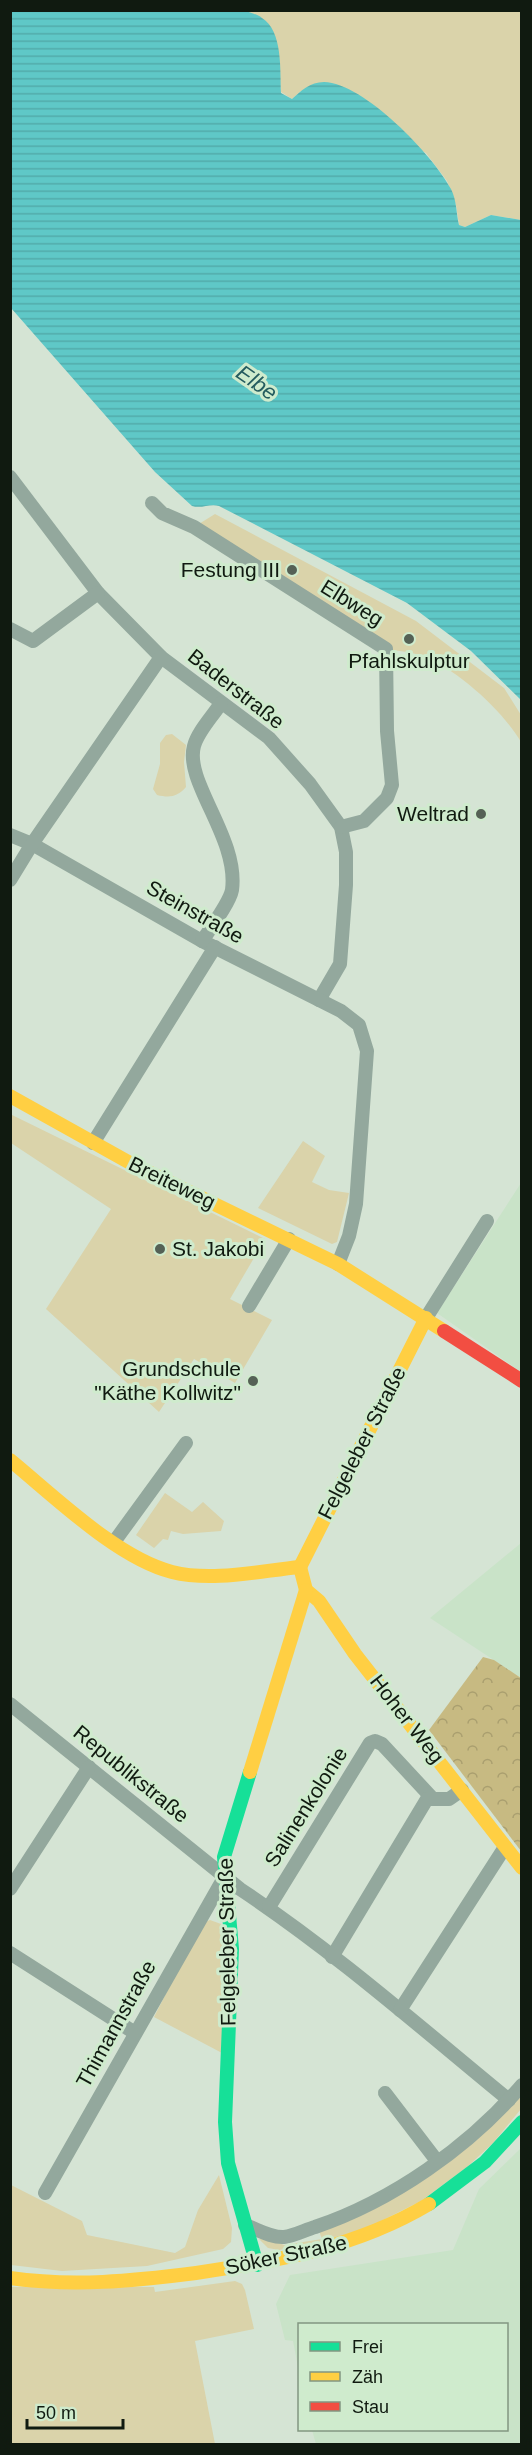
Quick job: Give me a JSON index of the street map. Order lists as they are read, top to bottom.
{
  "streets": {
    "street": [
      "Elbweg",
      "Baderstraße",
      "Steinstraße",
      "Breiteweg",
      "Felgeleber Straße",
      "Hoher Weg",
      "Republikstraße",
      "Salinenkolonie",
      "Thimannstraße",
      "Söker Straße"
    ]
  },
  "crossings": [
    ["Elbweg", "Baderstraße"],
    ["Steinstraße", "Breiteweg"],
    ["Breiteweg", "Felgeleber Straße"],
    ["Felgeleber Straße", "Hoher Weg"],
    ["Felgeleber Straße", "Republikstraße"],
    ["Felgeleber Straße", "Thimannstraße"],
    ["Felgeleber Straße", "Söker Straße"],
    ["Republikstraße", "Thimannstraße"]
  ],
  "water": ["Elbe"],
  "places": [
    "Festung III",
    "Pfahlskulptur",
    "Weltrad",
    "St. Jakobi",
    "Grundschule \"Käthe Kollwitz\""
  ],
  "legend": ["Frei", "Zäh", "Stau"],
  "scale_bar": "50 m"
}
